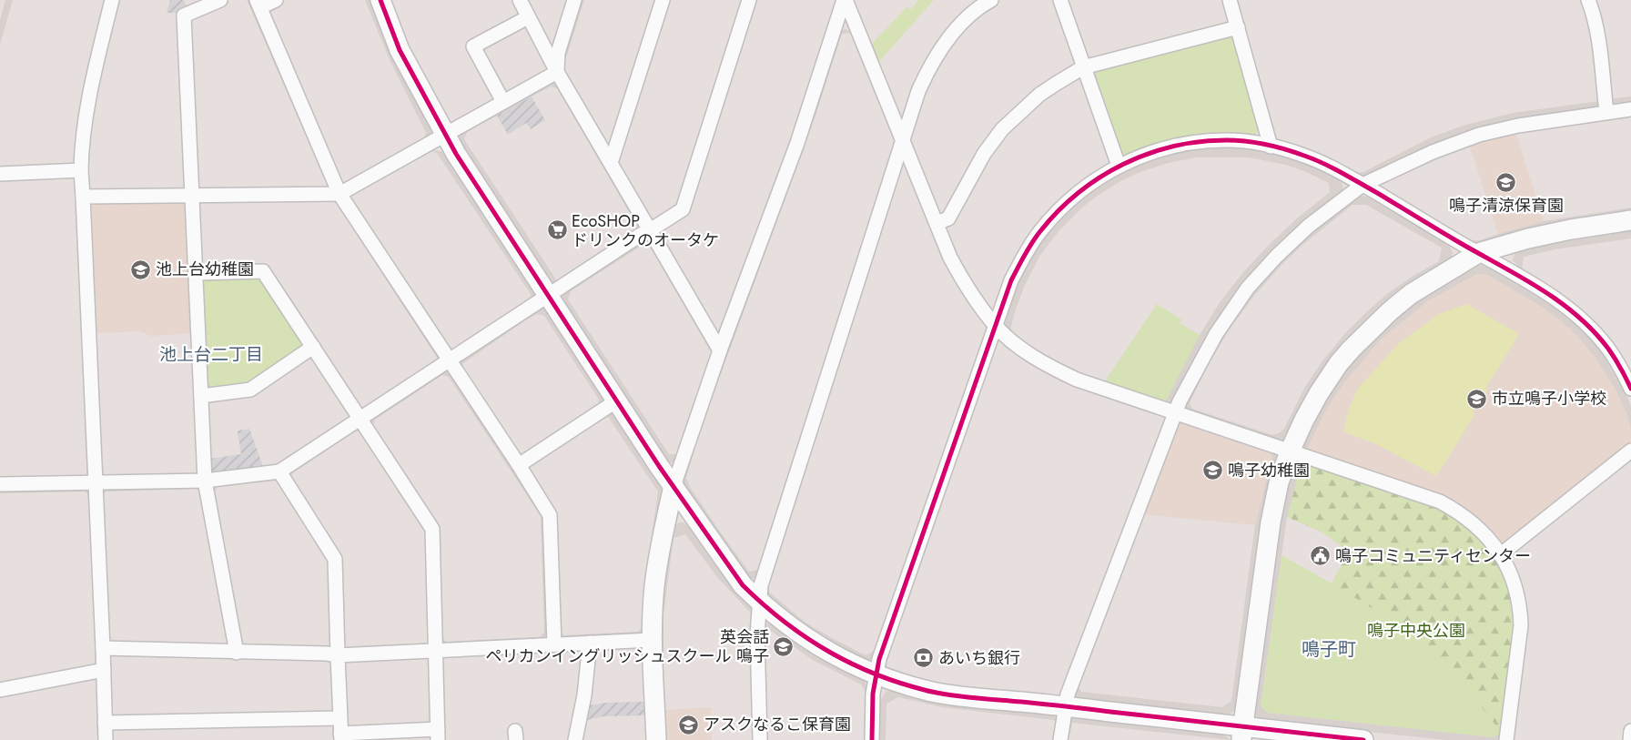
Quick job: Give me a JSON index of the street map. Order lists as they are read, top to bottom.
{
  "districts": ["池上台二丁目", "鳴子町"],
  "parks": ["鳴子中央公園"],
  "places": {
    "school or university": [
      "鳴子清涼保育園",
      "池上台幼稚園",
      "市立鳴子小学校",
      "鳴子幼稚園",
      "英会話 ペリカンイングリッシュスクール 鳴子",
      "アスクなるこ保育園"
    ],
    "supermarket": ["EcoSHOP ドリンクのオータケ"],
    "public building": ["鳴子コミュニティセンター"],
    "bank": ["あいち銀行"]
  }
}
